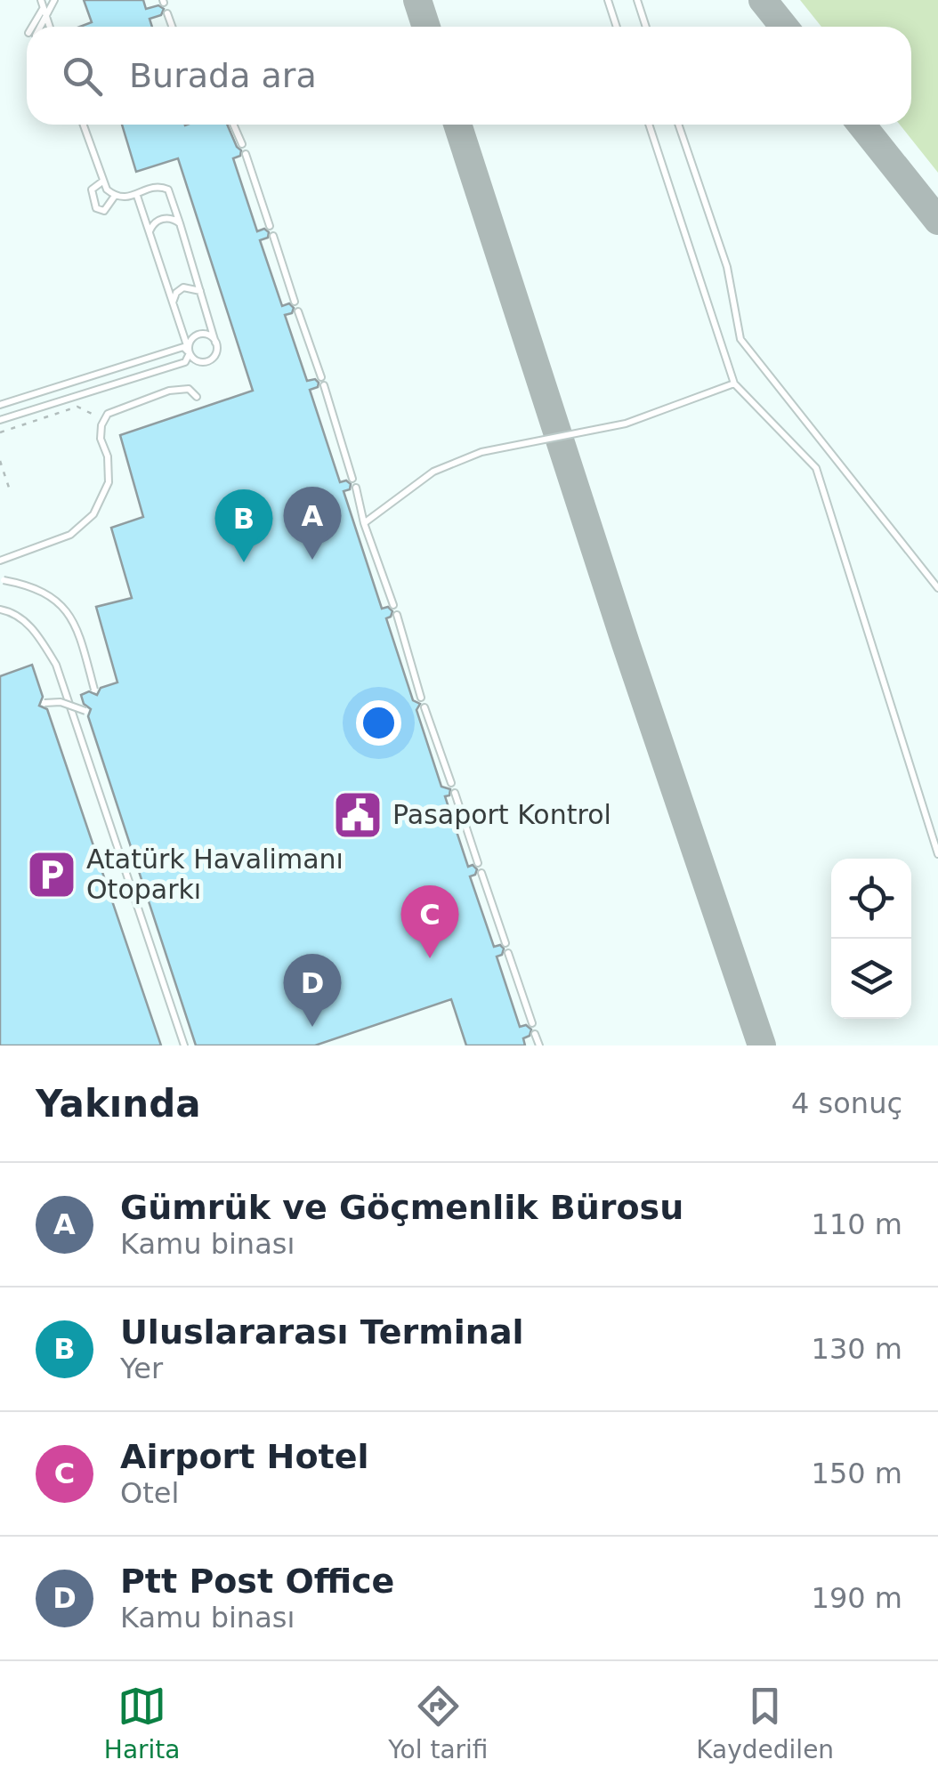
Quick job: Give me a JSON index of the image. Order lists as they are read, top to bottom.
{
  "places": {
    "public building": ["Pasaport Kontrol"],
    "parking": ["Atatürk Havalimanı Otoparkı"]
  },
  "page": {
    "search": "Burada ara",
    "pins": [
      "A",
      "B",
      "C",
      "D"
    ],
    "heading": ["Yakında", "4 sonuç"],
    "list": [
      {
        "mark": "A",
        "name": "Gümrük ve Göçmenlik Bürosu",
        "note": "Kamu binası",
        "value": "110 m"
      },
      {
        "mark": "B",
        "name": "Uluslararası Terminal",
        "note": "Yer",
        "value": "130 m"
      },
      {
        "mark": "C",
        "name": "Airport Hotel",
        "note": "Otel",
        "value": "150 m"
      },
      {
        "mark": "D",
        "name": "Ptt Post Office",
        "note": "Kamu binası",
        "value": "190 m"
      }
    ],
    "nav": ["Harita", "Yol tarifi", "Kaydedilen"]
  }
}
